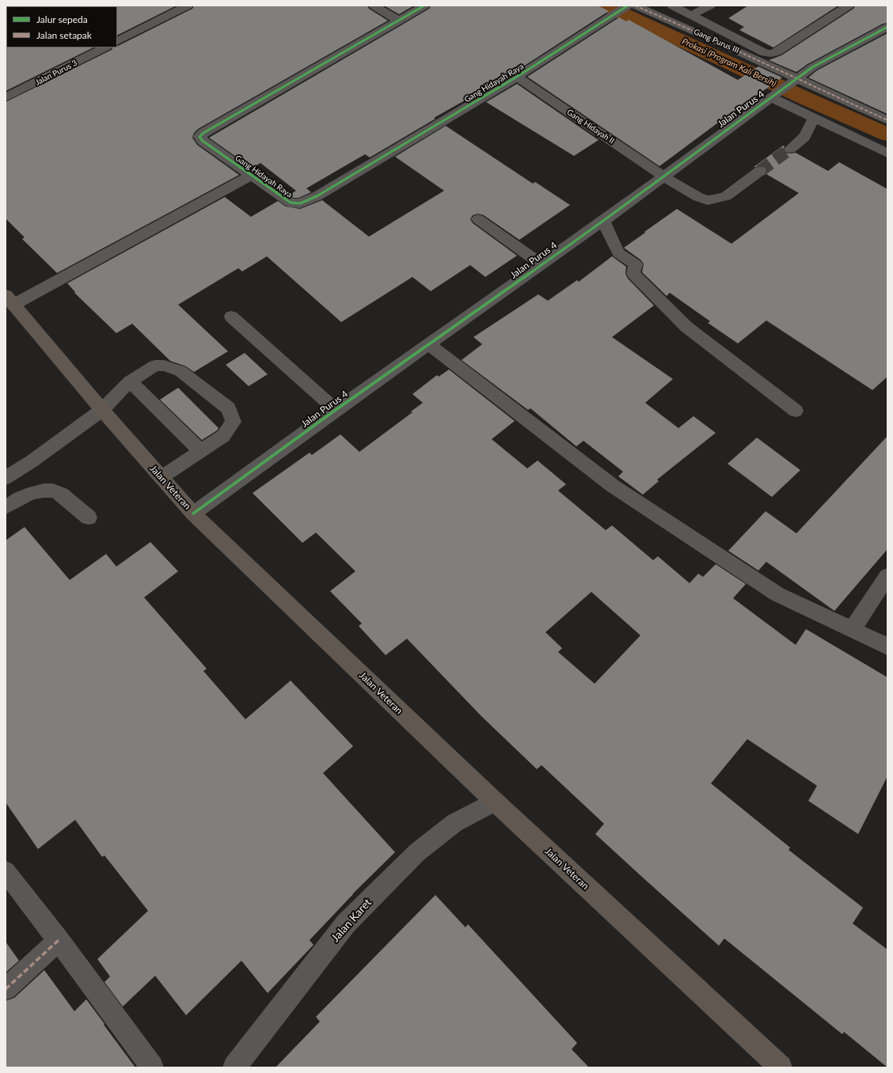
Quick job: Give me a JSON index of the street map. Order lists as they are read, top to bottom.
{
  "streets": {
    "main road": ["Jalan Veteran"],
    "street": [
      "Gang Purus III",
      "Jalan Purus 3",
      "Gang Hidayah Raya",
      "Jalan Purus 4",
      "Gang Hidayah II",
      "Jalan Karet"
    ]
  },
  "crossings": [
    ["Gang Purus III", "Gang Hidayah Raya"],
    ["Gang Purus III", "Jalan Purus 4"],
    ["Gang Hidayah Raya", "Gang Hidayah II"],
    ["Jalan Purus 4", "Gang Hidayah II"],
    ["Jalan Purus 4", "Jalan Veteran"],
    ["Jalan Veteran", "Jalan Karet"]
  ],
  "water": ["Prokasi (Program Kali Bersih)"],
  "legend": ["Jalur sepeda", "Jalan setapak"]
}
